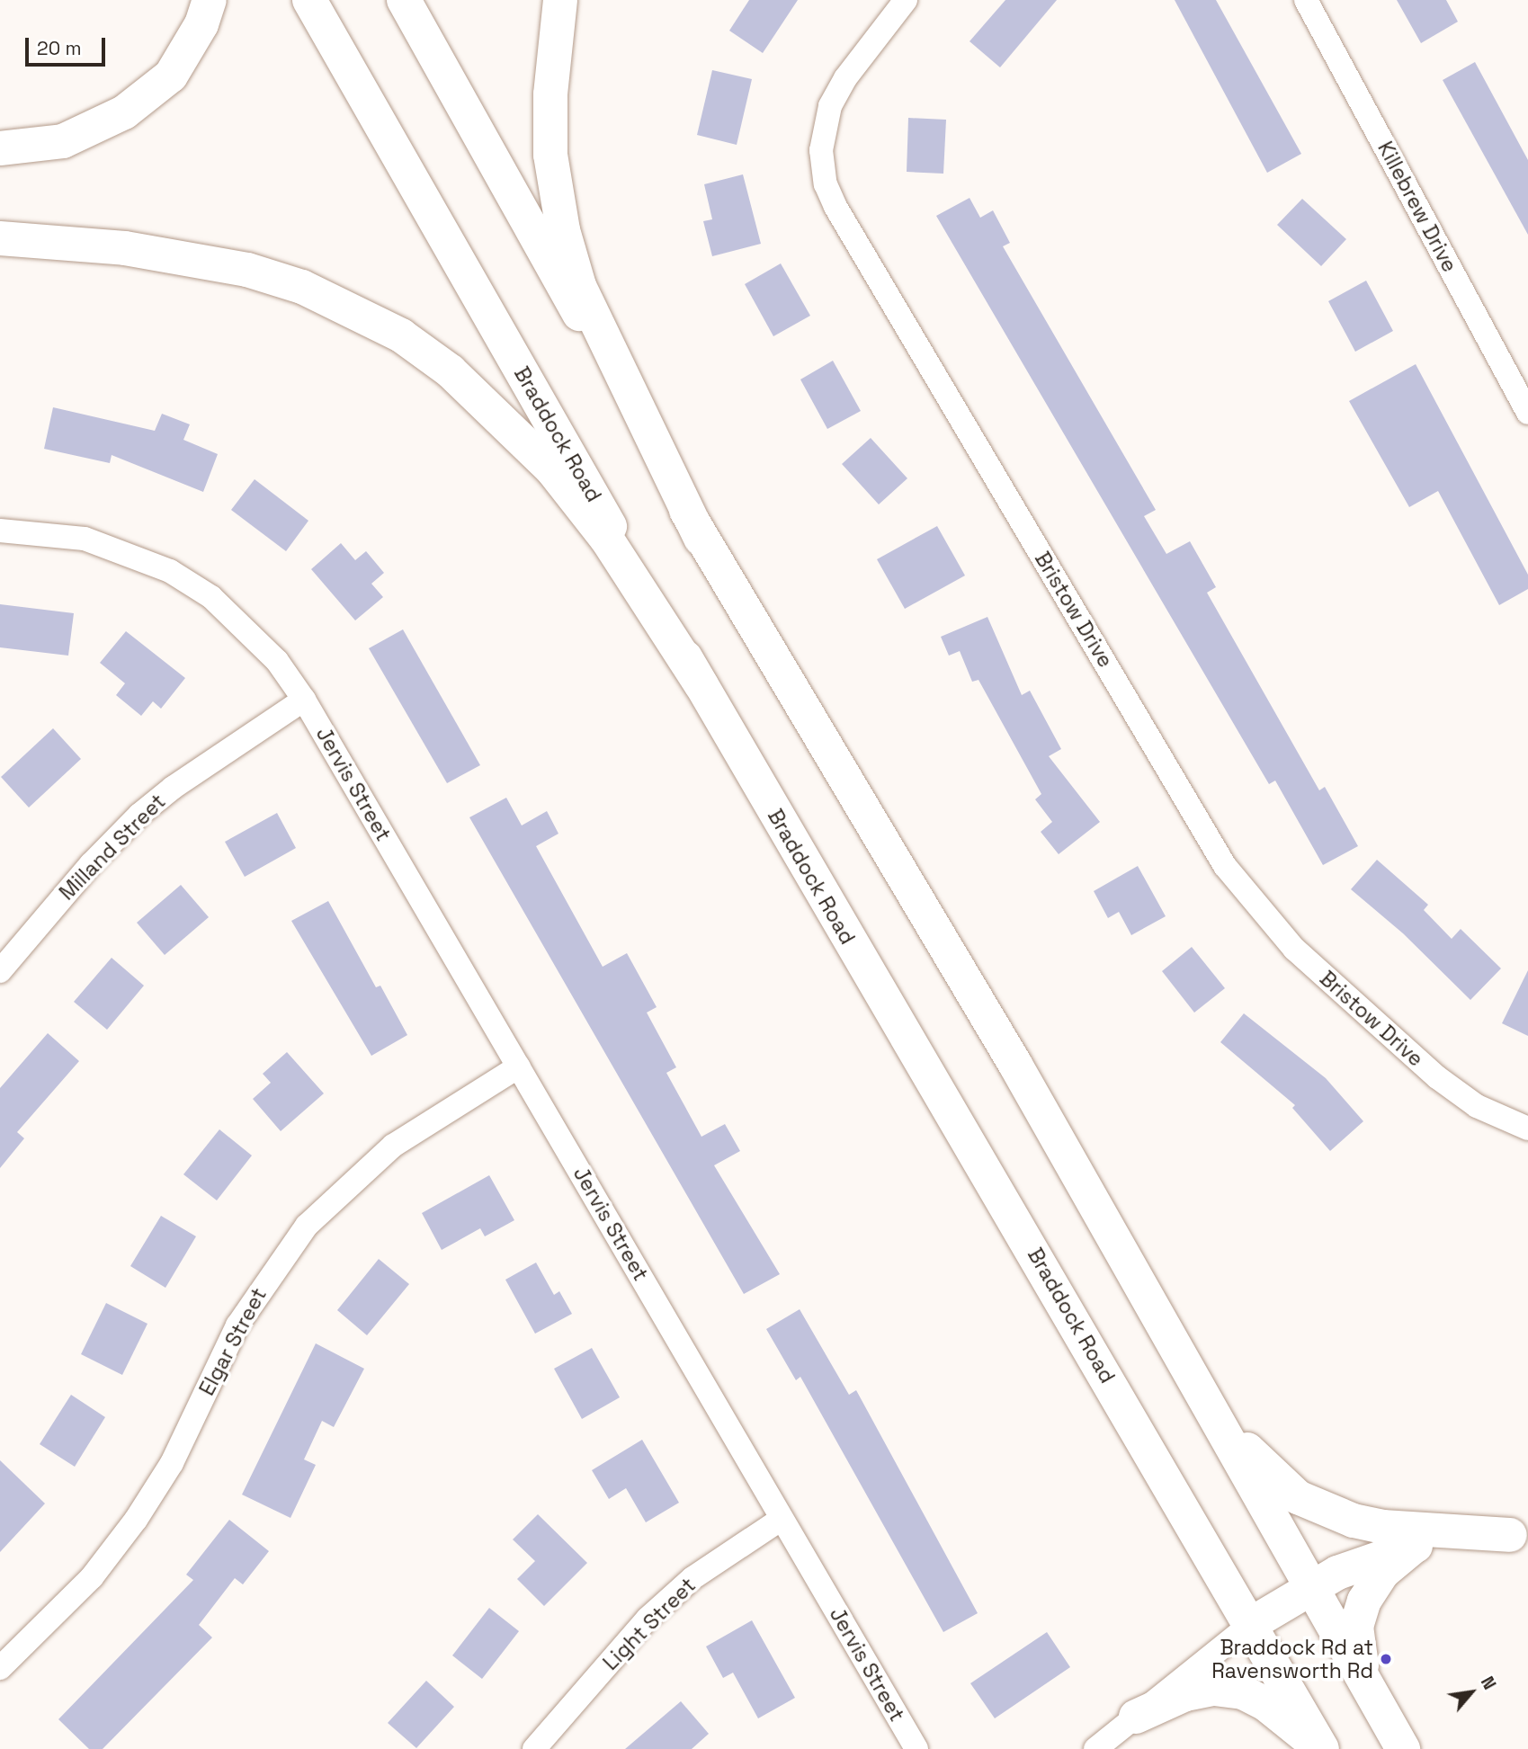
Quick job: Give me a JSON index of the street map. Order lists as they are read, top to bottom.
{
  "streets": {
    "main road": ["Braddock Road"],
    "street": [
      "Killebrew Drive",
      "Bristow Drive",
      "Jervis Street",
      "Milland Street",
      "Elgar Street",
      "Light Street"
    ]
  },
  "crossings": [
    ["Jervis Street", "Milland Street"],
    ["Jervis Street", "Elgar Street"],
    ["Jervis Street", "Light Street"]
  ],
  "places": ["Braddock Rd at Ravensworth Rd"],
  "scale_bar": "20 m",
  "north": "top right"
}
